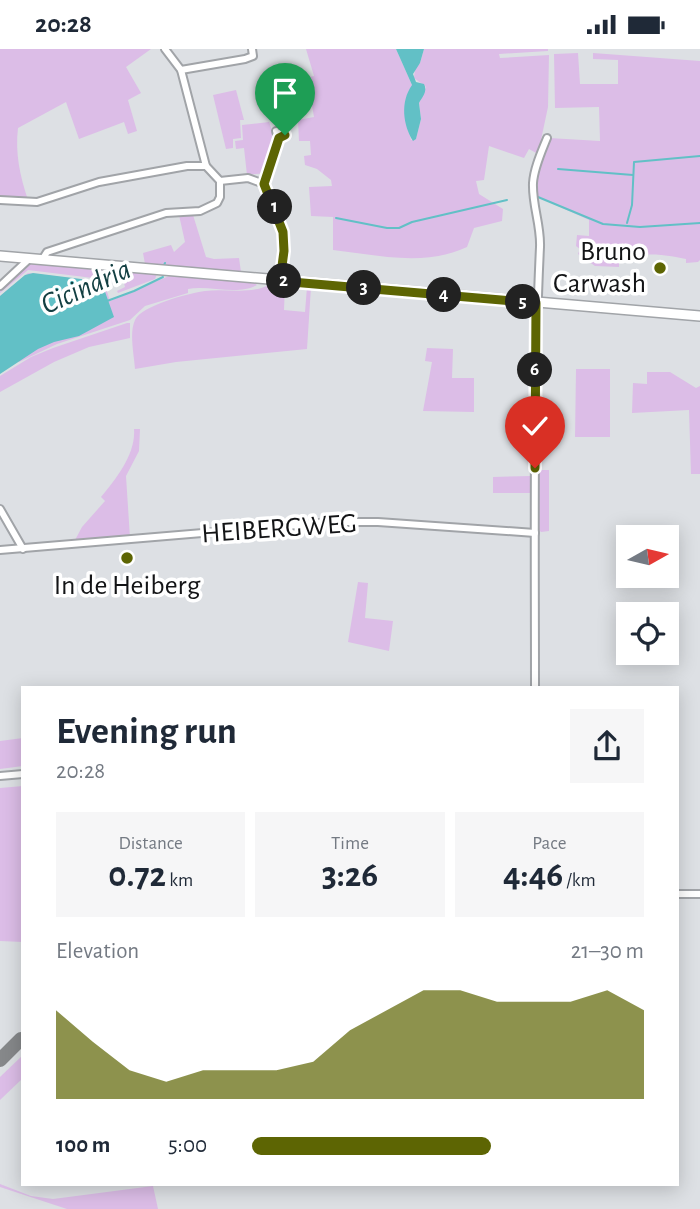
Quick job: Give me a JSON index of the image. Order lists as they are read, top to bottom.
{
  "streets": {
    "street": ["HEIBERGWEG"]
  },
  "water": ["Cicindria"],
  "places": ["Bruno Carwash", "In de Heiberg"],
  "north": "right",
  "page": {
    "status": "20:28",
    "pins": [
      "1",
      "2",
      "3",
      "4",
      "5",
      "6"
    ],
    "heading": ["Evening run", "20:28"],
    "stats": [
      ["Distance", "0.72 km"],
      ["Time", "3:26"],
      ["Pace", "4:46 /km"]
    ],
    "chart": ["Elevation", "21–30 m"],
    "list": [
      {
        "name": "100 m",
        "note": "5:00"
      }
    ]
  }
}
